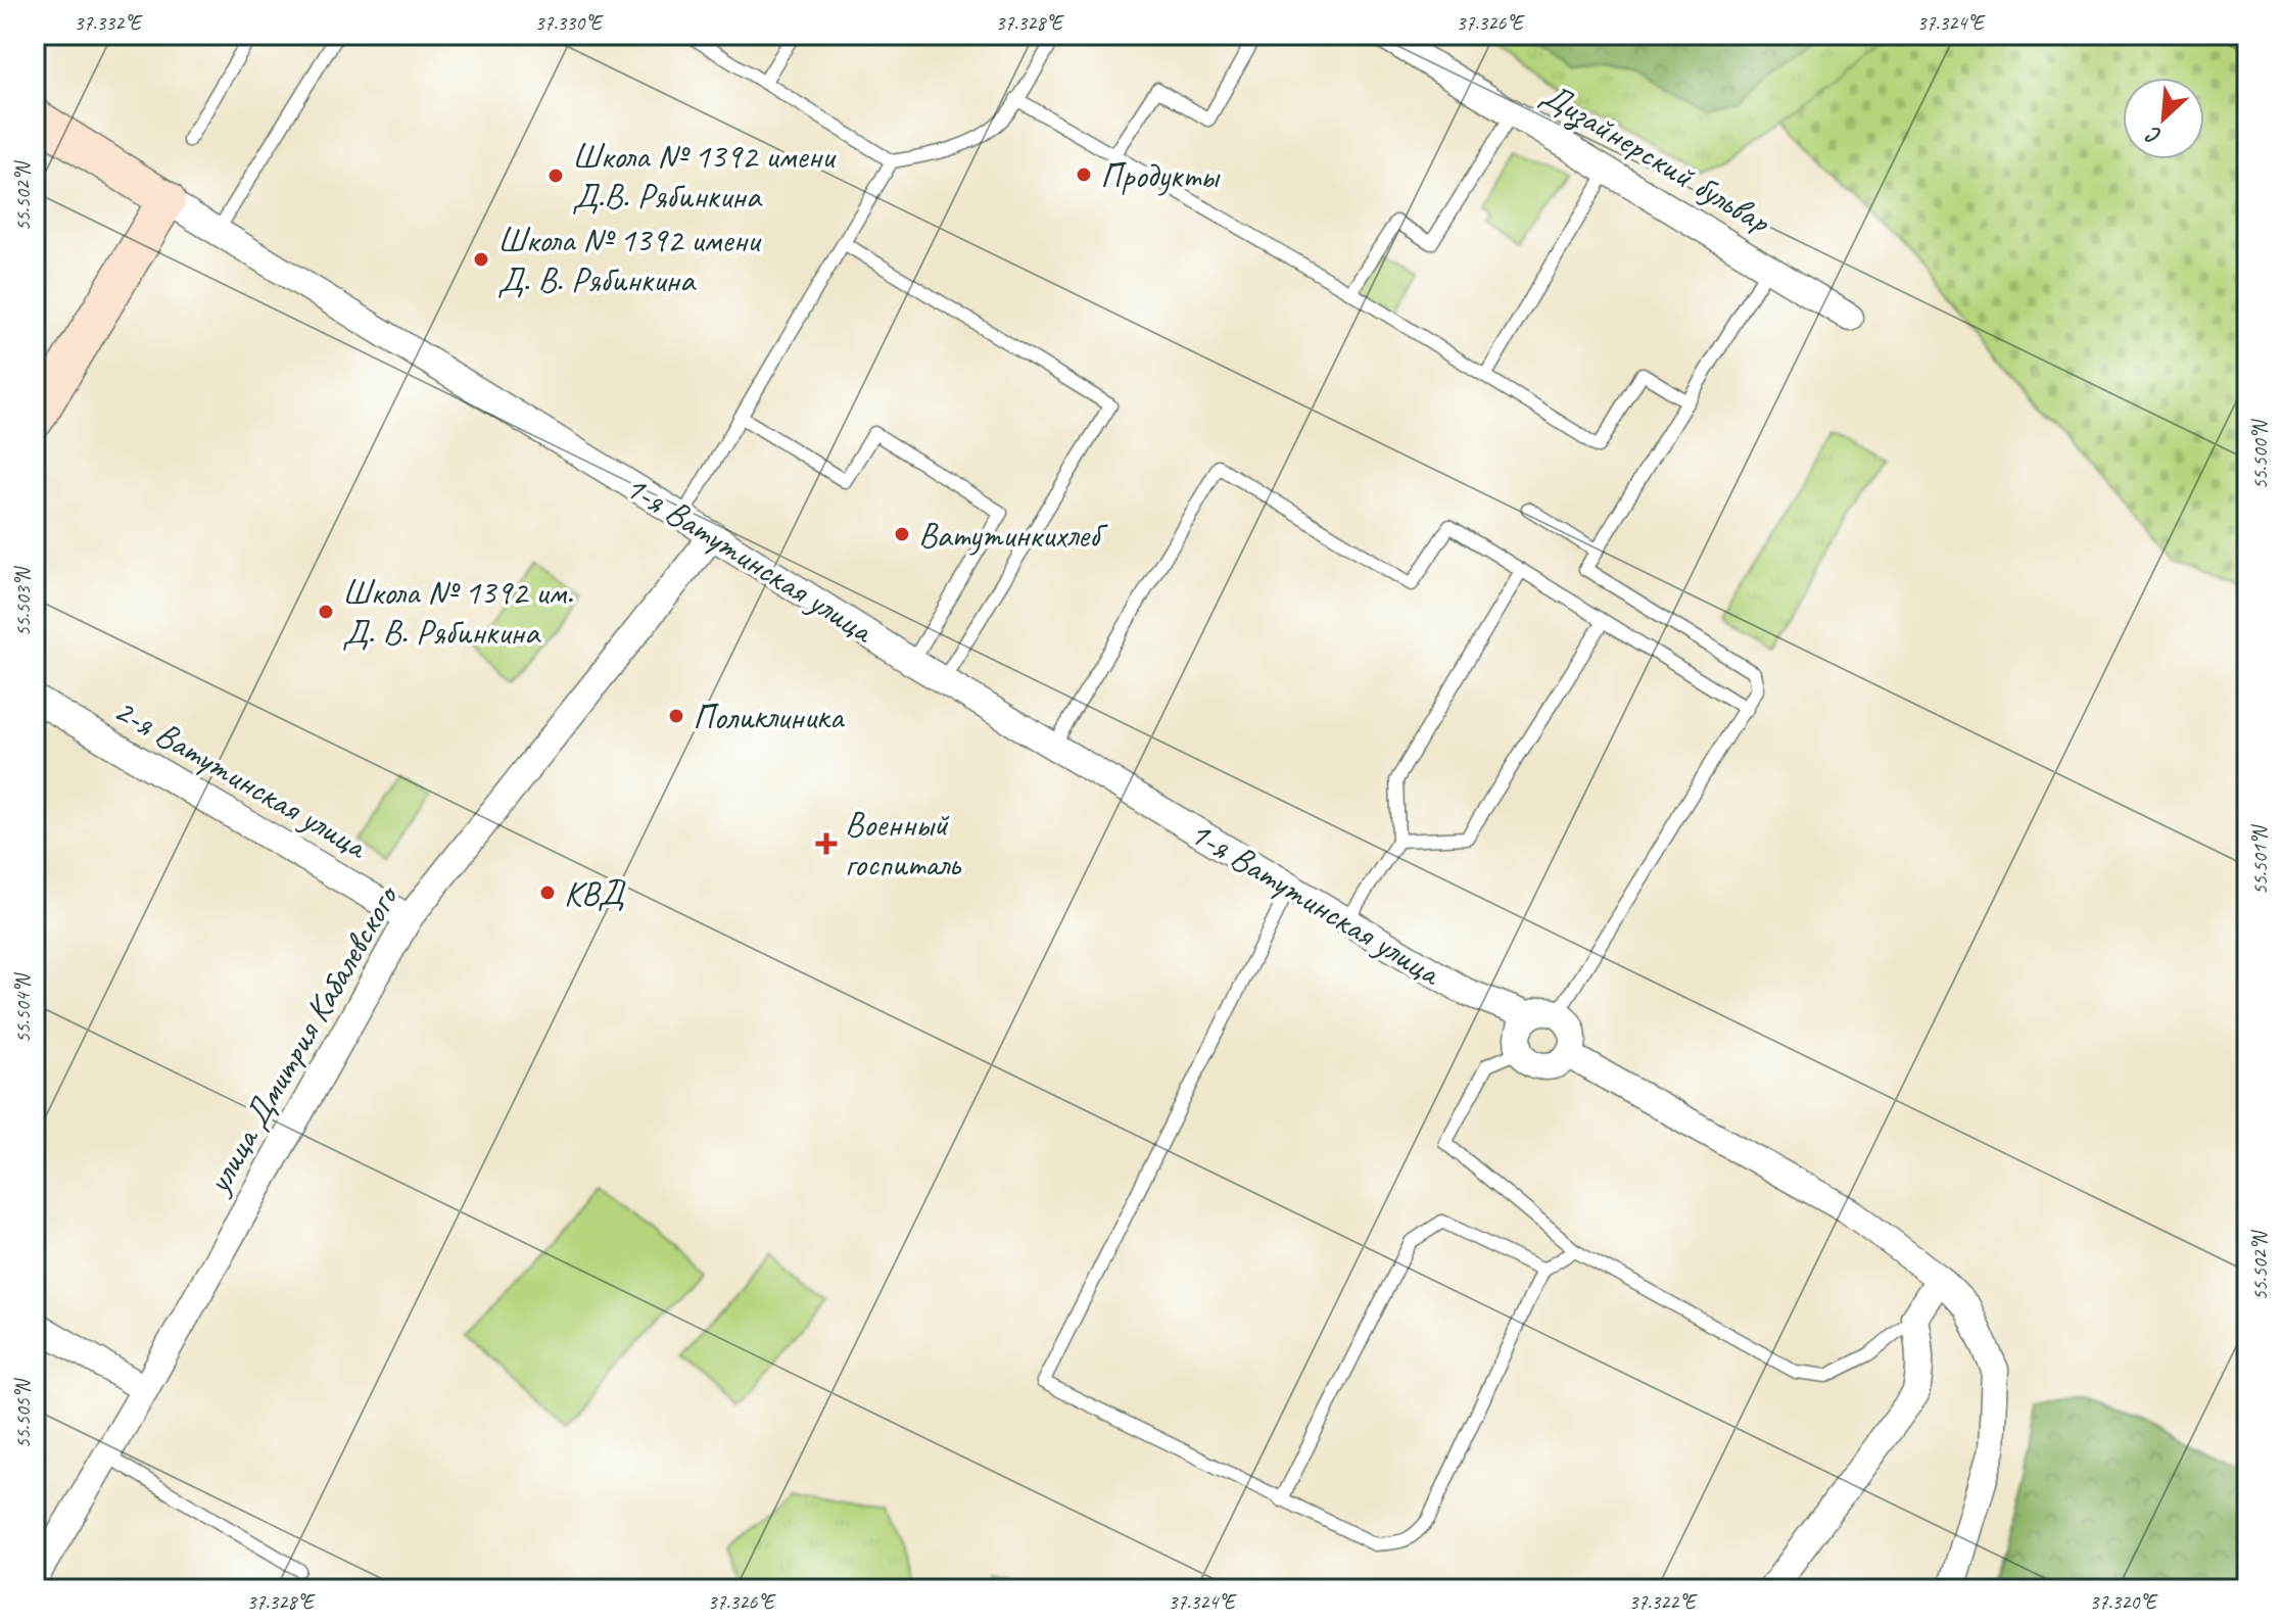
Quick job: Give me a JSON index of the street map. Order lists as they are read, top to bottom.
{
  "streets": {
    "street": [
      "Дизайнерский бульвар",
      "1-я Ватутинская улица",
      "2-я Ватутинская улица",
      "улица Дмитрия Кабалевского"
    ]
  },
  "crossings": [
    ["1-я Ватутинская улица", "улица Дмитрия Кабалевского"],
    ["2-я Ватутинская улица", "улица Дмитрия Кабалевского"]
  ],
  "places": {
    "other": [
      "Продукты",
      "Школа № 1392 имени Д.В. Рябинкина",
      "Школа № 1392 имени Д. В. Рябинкина",
      "Ватутинкихлеб",
      "Школа № 1392 им. Д. В. Рябинкина",
      "Поликлиника",
      "КВД"
    ],
    "health": ["Военный госпиталь"]
  },
  "north": "bottom left",
  "coordinates": [
    "37.332°E",
    "37.330°E",
    "37.328°E",
    "37.326°E",
    "37.324°E",
    "55.502°N",
    "55.500°N",
    "55.503°N",
    "55.501°N",
    "55.504°N",
    "55.505°N",
    "37.322°E",
    "37.320°E"
  ]
}
